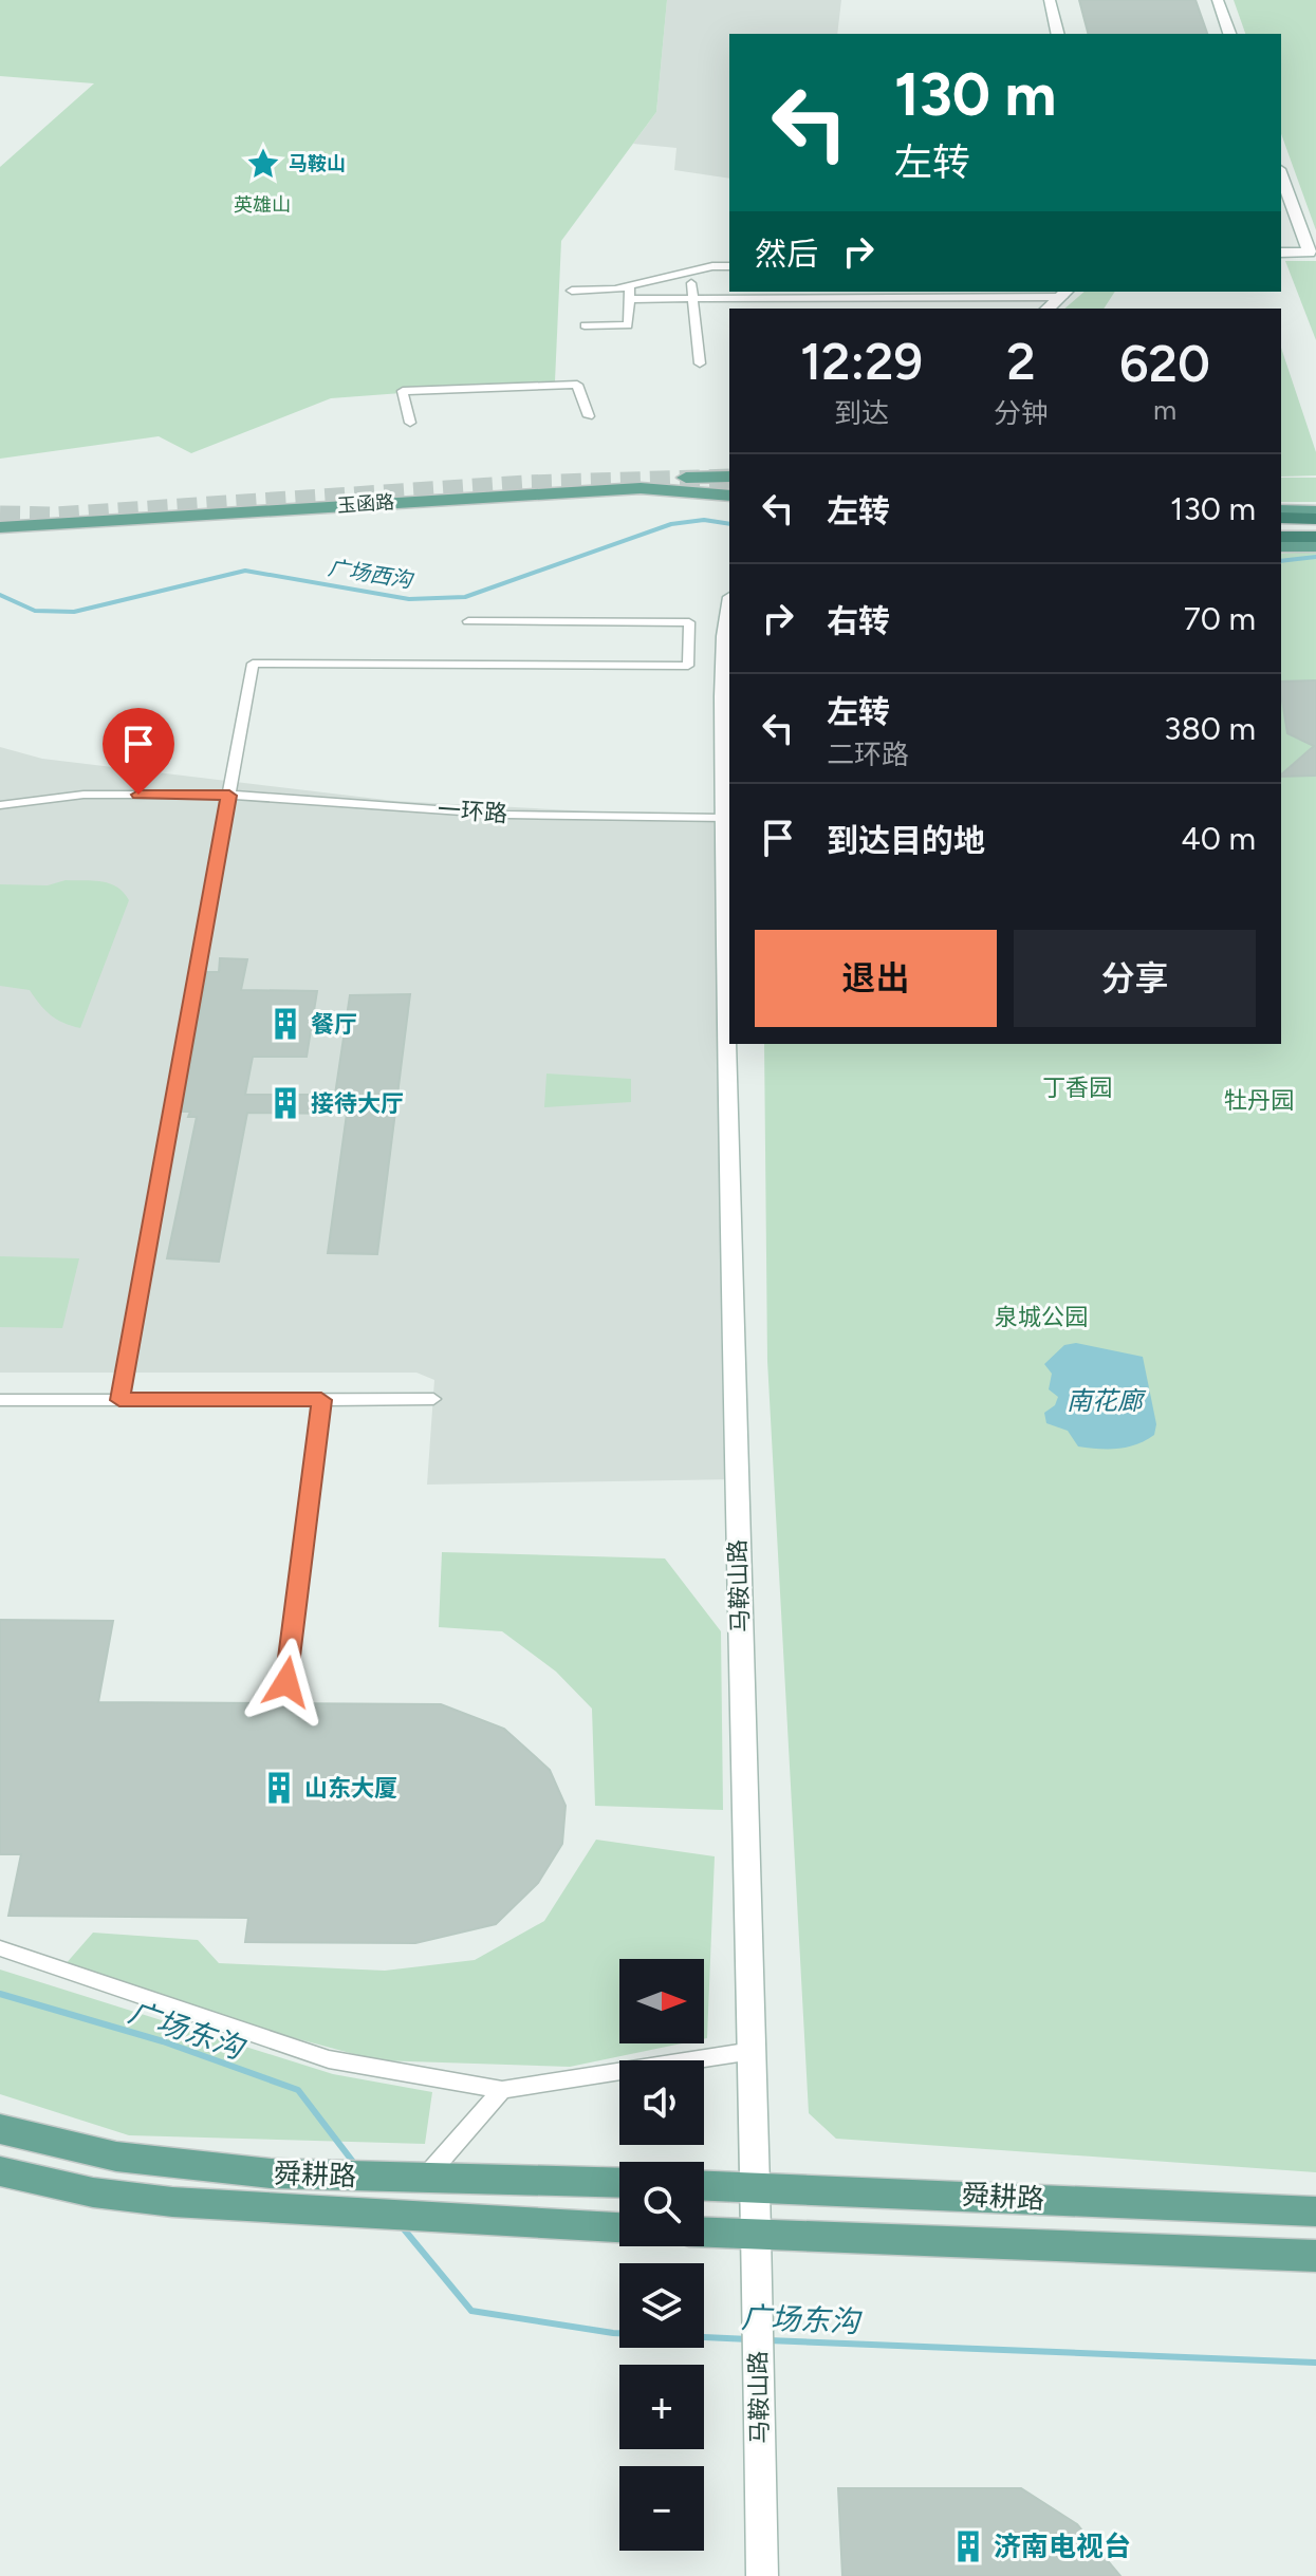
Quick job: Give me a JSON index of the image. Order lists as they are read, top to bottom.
{
  "streets": {
    "main road": ["玉函路", "马鞍山路", "舜耕路"],
    "street": ["一环路"]
  },
  "crossings": [
    ["一环路", "马鞍山路"],
    ["马鞍山路", "舜耕路"]
  ],
  "water": ["广场西沟", "南花廊", "广场东沟"],
  "parks": [
    "英雄山",
    "丁香园",
    "牡丹园",
    "泉城公园"
  ],
  "places": {
    "place": ["马鞍山"],
    "building": [
      "餐厅",
      "接待大厅",
      "山东大厦",
      "济南电视台"
    ]
  },
  "north": "right",
  "page": {
    "turn": ["130 m", "左转"],
    "then": "然后",
    "eta": [
      "12:29",
      "到达",
      "2",
      "分钟",
      "620",
      "m"
    ],
    "list": [
      {
        "name": "左转",
        "value": "130 m"
      },
      {
        "name": "右转",
        "value": "70 m"
      },
      {
        "name": "左转",
        "note": "二环路",
        "value": "380 m"
      },
      {
        "name": "到达目的地",
        "value": "40 m"
      }
    ],
    "buttons": ["退出", "分享"],
    "map_buttons": ["+", "−"]
  }
}
